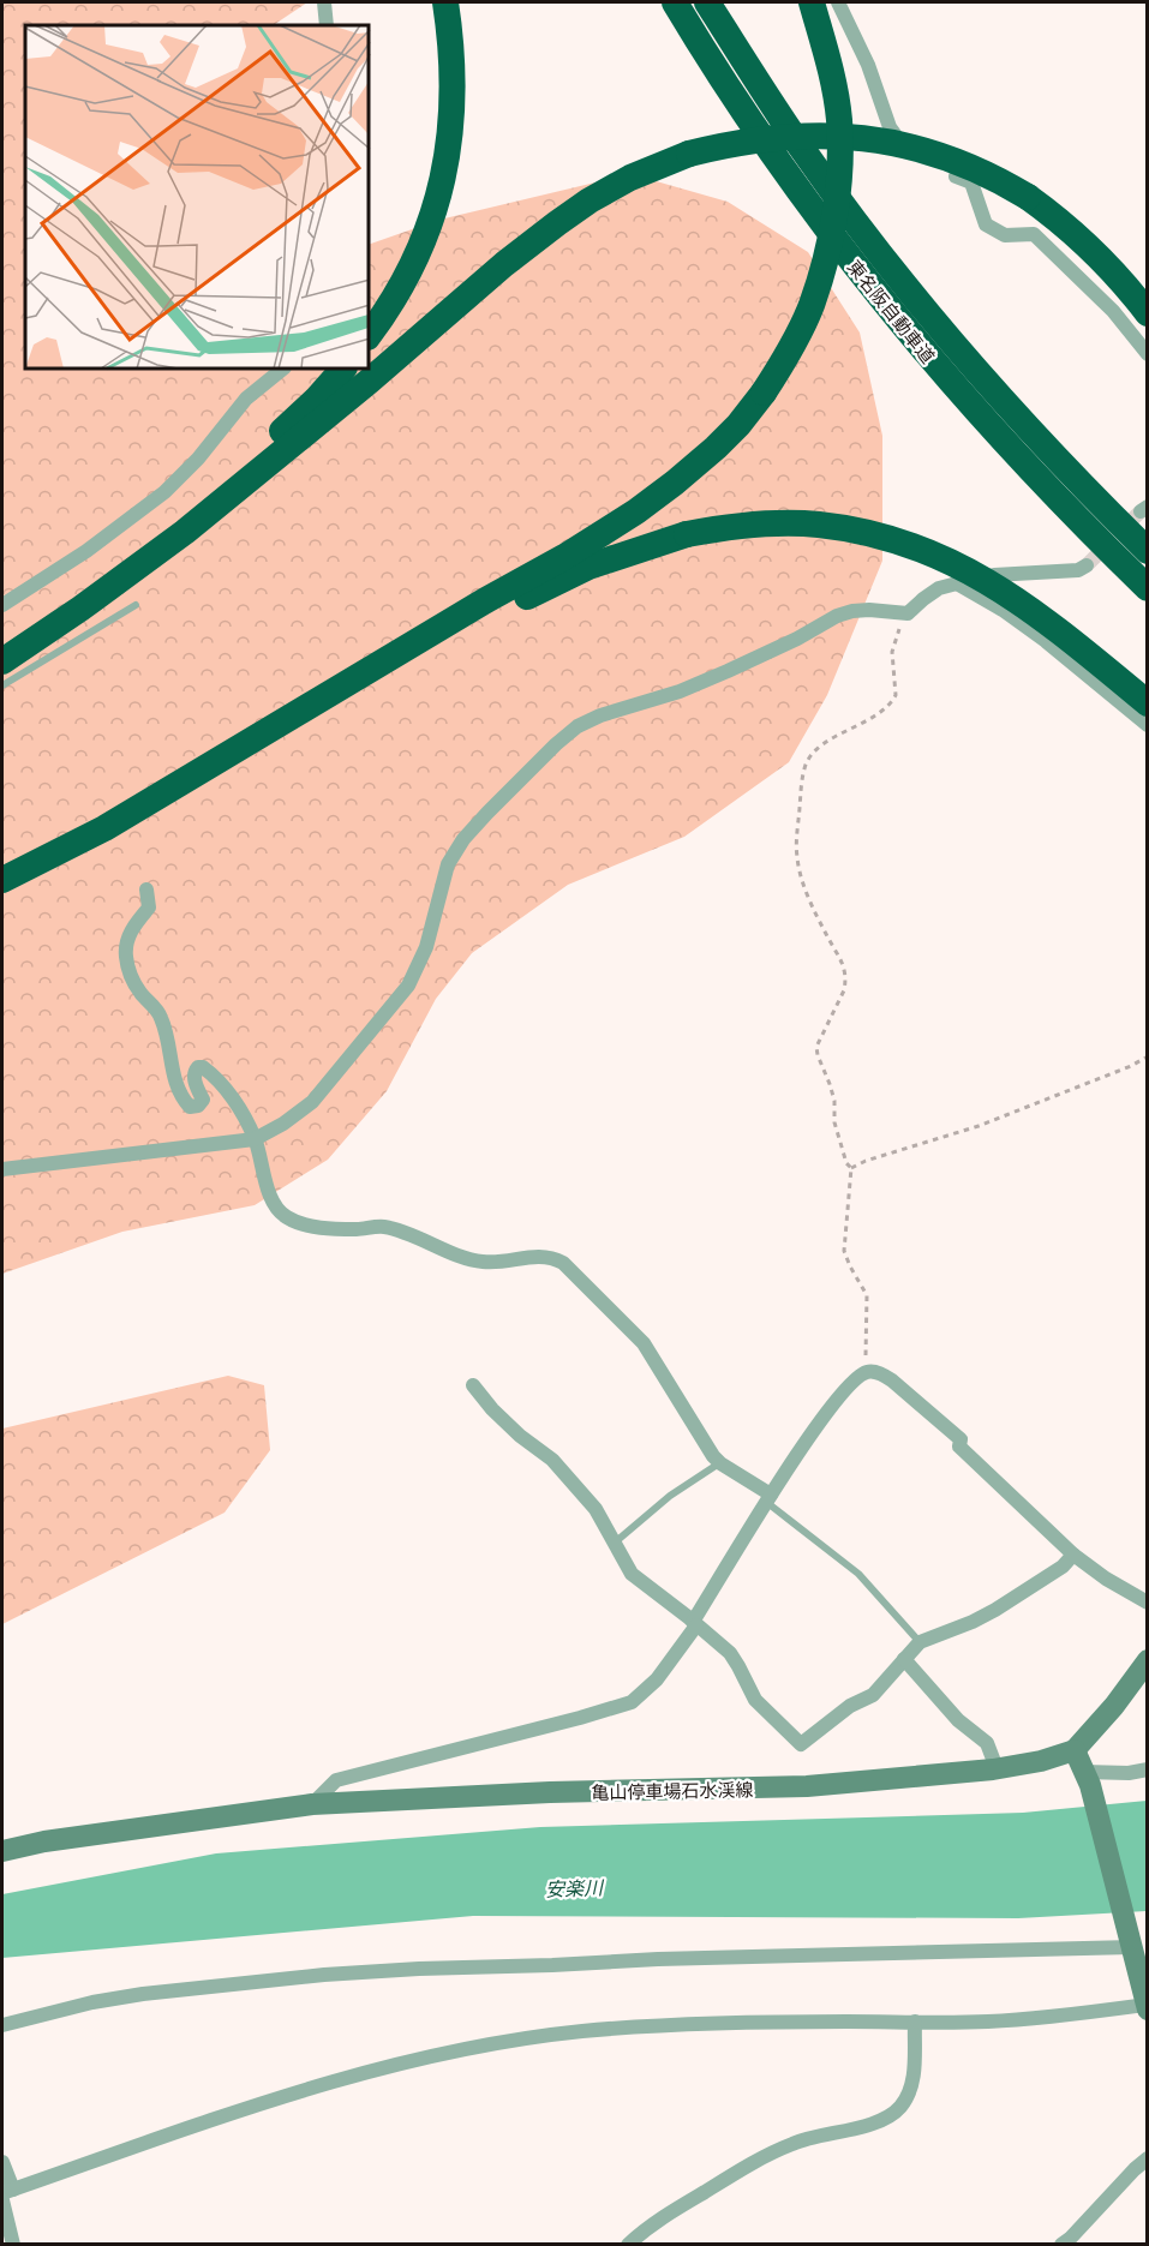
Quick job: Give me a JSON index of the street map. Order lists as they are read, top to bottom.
{
  "streets": {
    "highway": ["東名阪自動車道"],
    "main road": ["亀山停車場石水渓線"]
  },
  "water": ["安楽川"]
}
